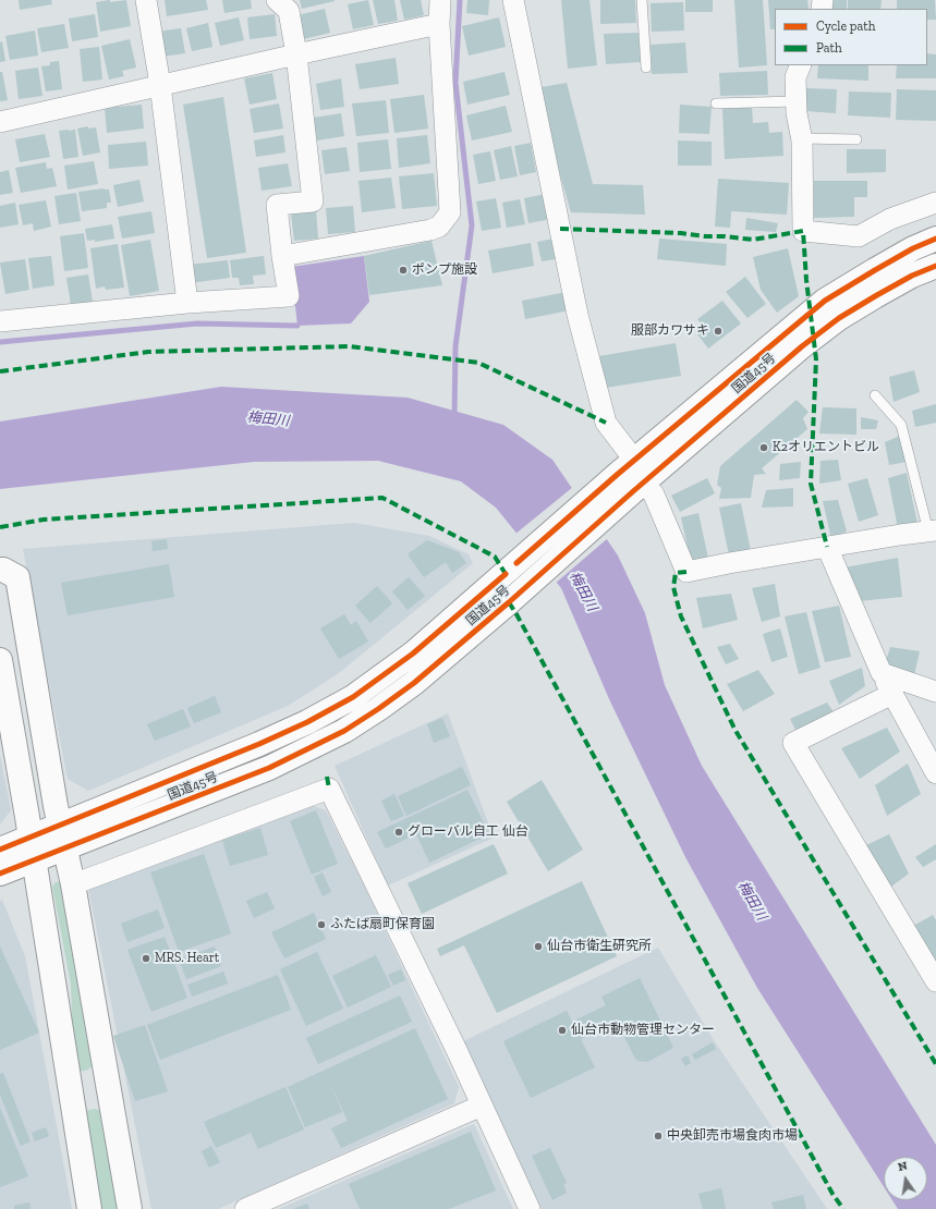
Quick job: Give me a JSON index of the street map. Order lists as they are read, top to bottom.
{
  "streets": {
    "main road": ["国道45号"]
  },
  "water": ["梅田川"],
  "places": [
    "ポンプ施設",
    "服部カワサキ",
    "K2オリエントビル",
    "グローバル自工 仙台",
    "ふたば扇町保育園",
    "仙台市衛生研究所",
    "MRS. Heart",
    "仙台市動物管理センター",
    "中央卸売市場食肉市場"
  ],
  "legend": ["Cycle path", "Path"],
  "north": "top"
}
